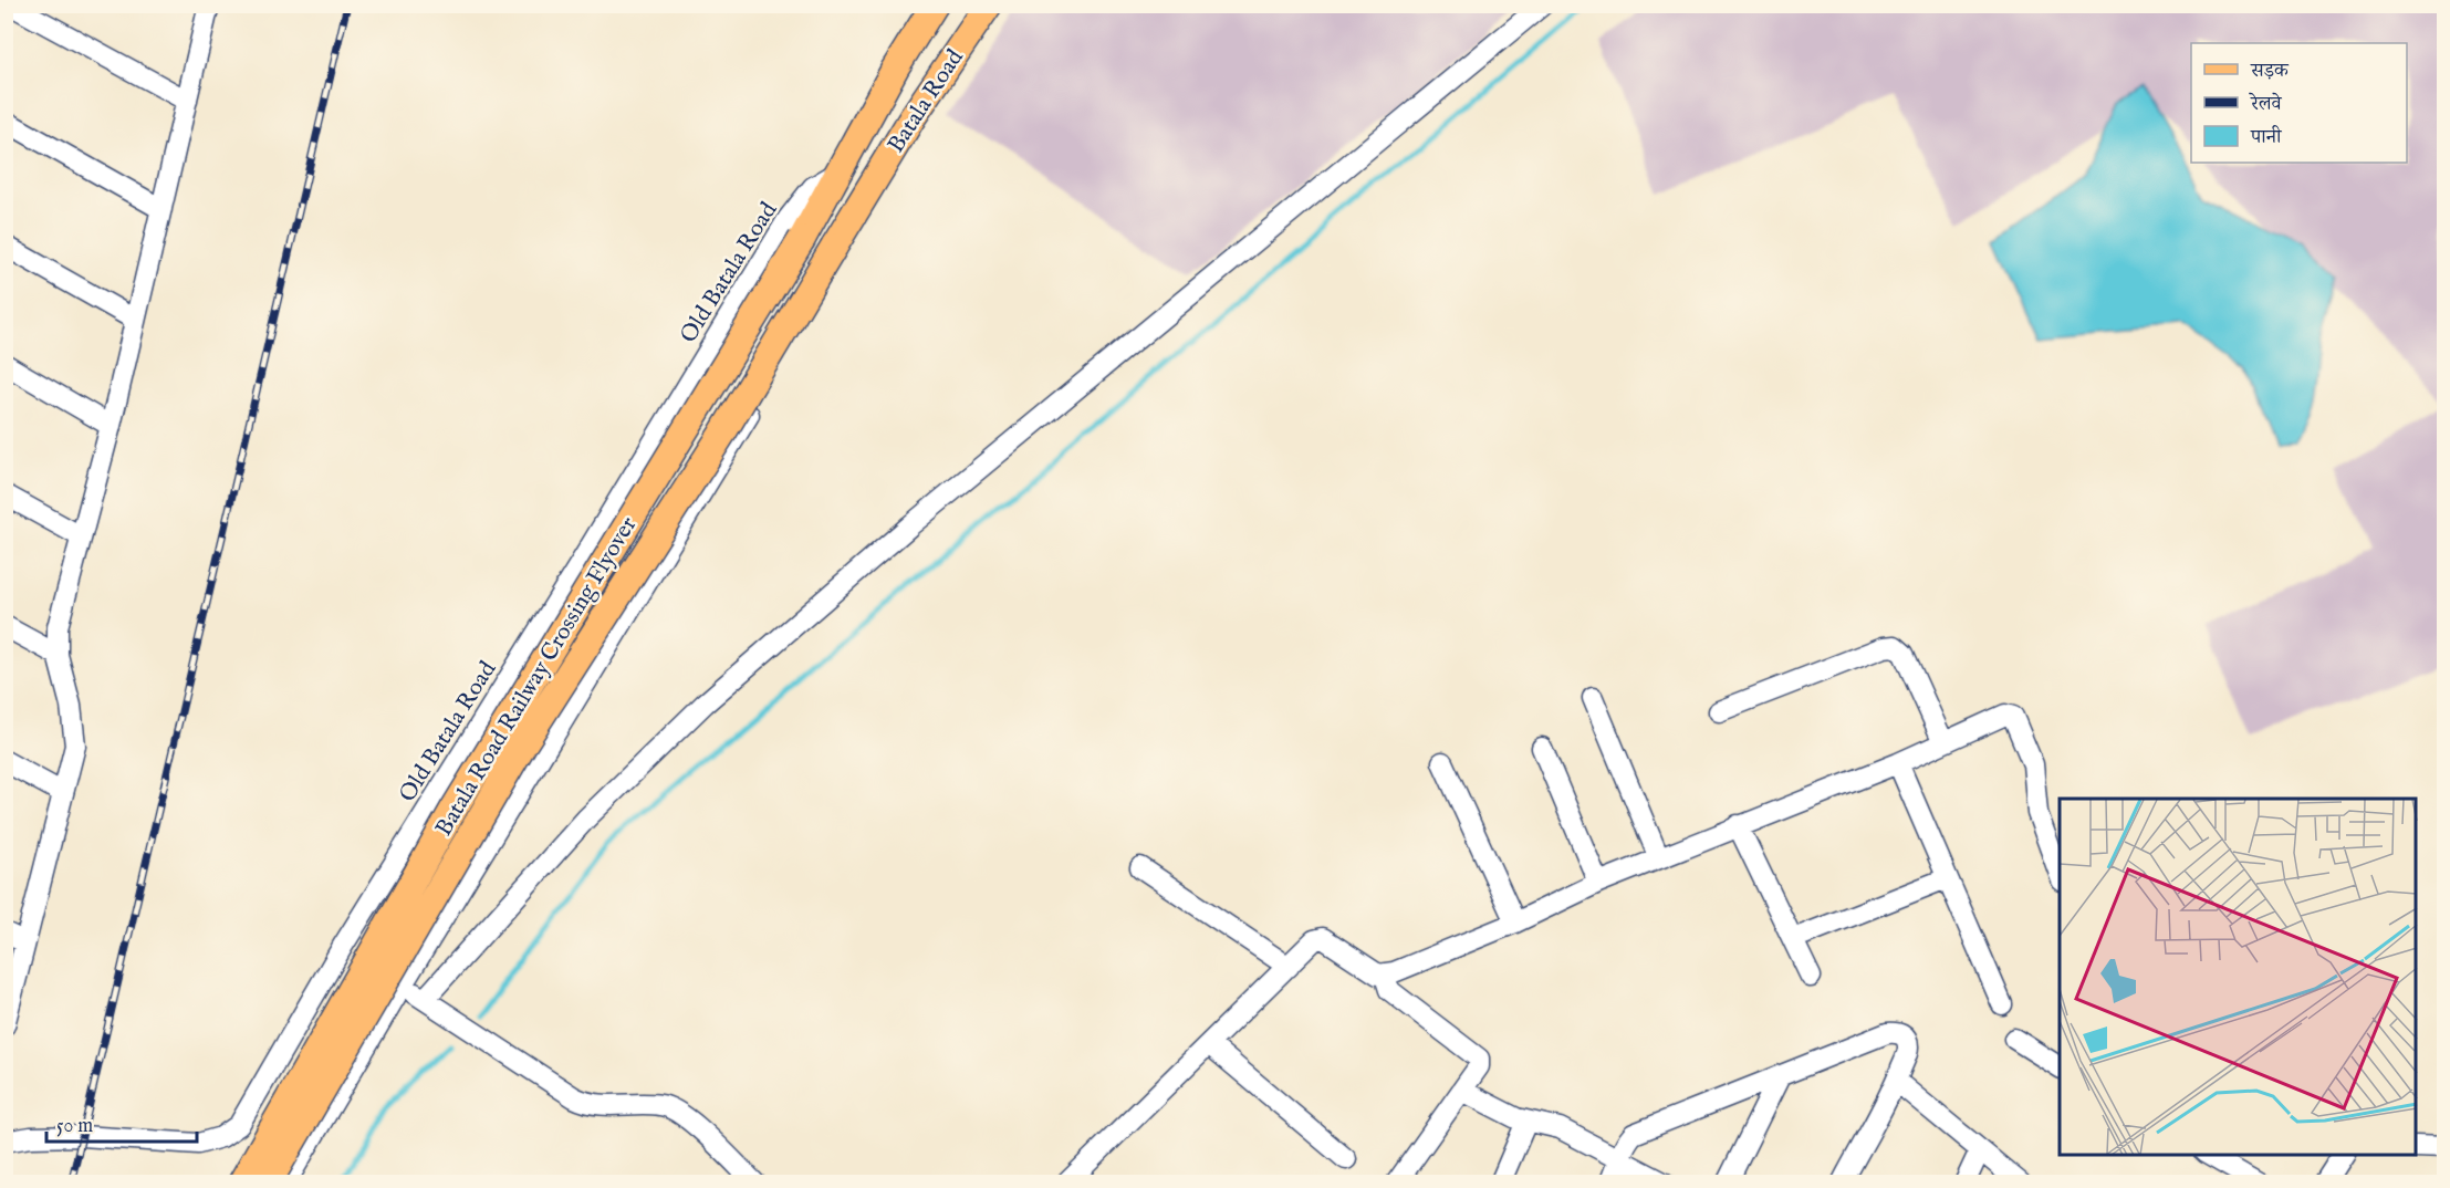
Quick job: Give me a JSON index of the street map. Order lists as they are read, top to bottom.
{
  "streets": {
    "main road": ["Batala Road", "Batala Road Railway Crossing Flyover"],
    "street": ["Old Batala Road"]
  },
  "crossings": [
    ["Batala Road", "Old Batala Road"],
    ["Batala Road", "Batala Road Railway Crossing Flyover"],
    ["Old Batala Road", "Batala Road Railway Crossing Flyover"]
  ],
  "legend": ["सड़क", "रेलवे", "पानी"],
  "scale_bar": "50 m"
}
